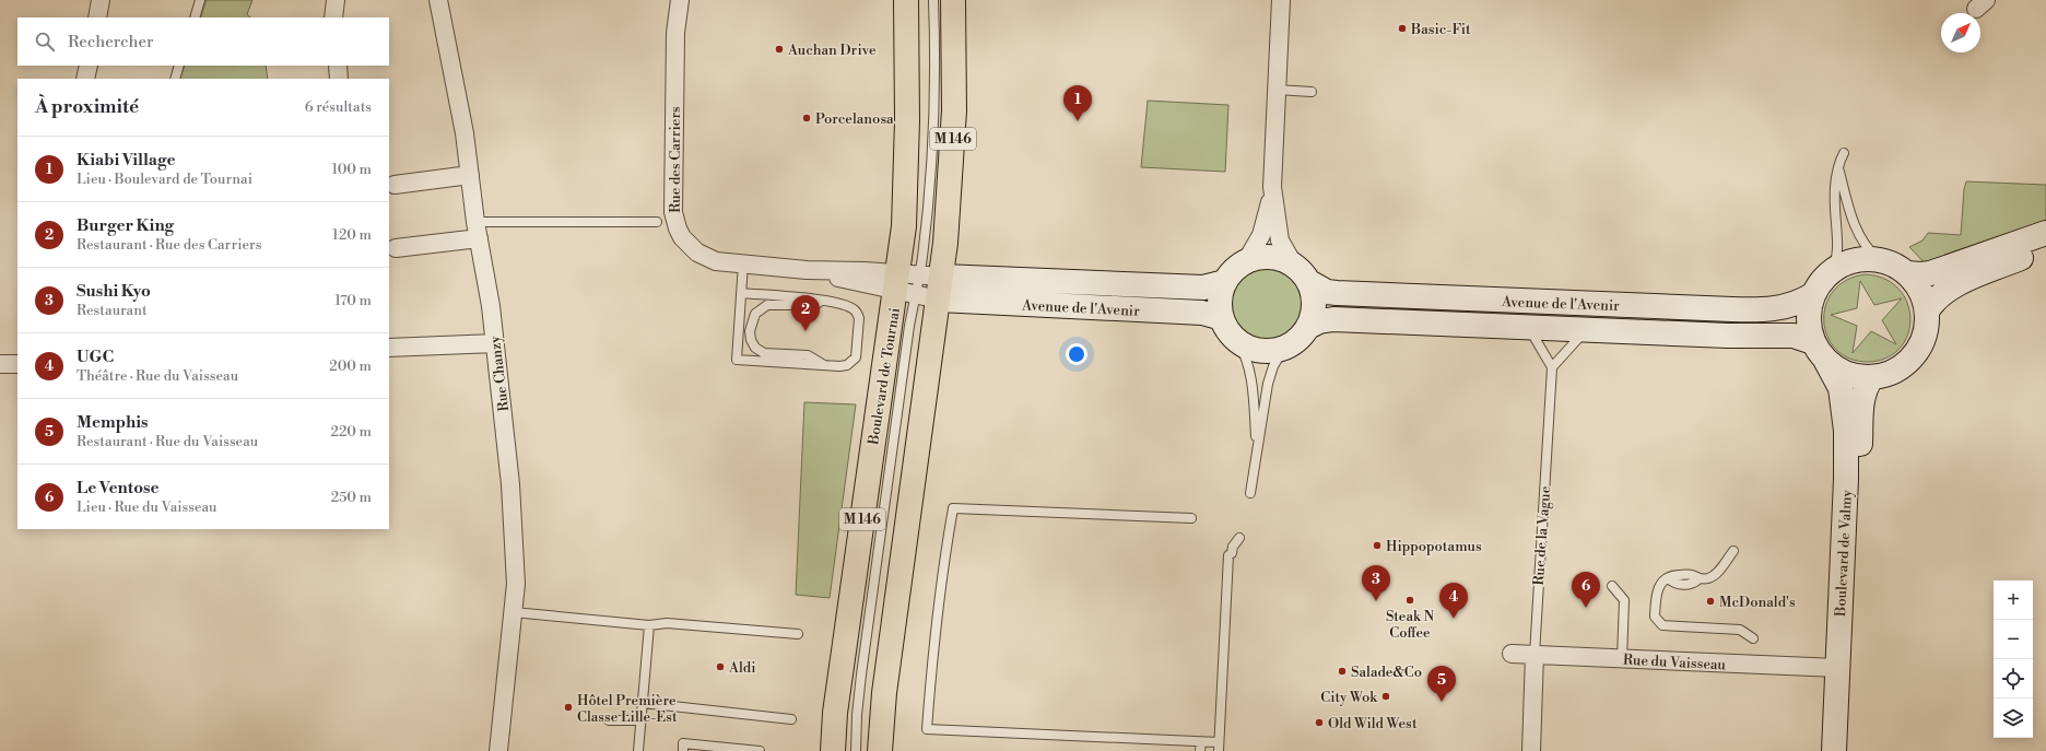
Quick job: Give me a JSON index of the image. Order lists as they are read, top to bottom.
{
  "streets": {
    "main road": [
      "M 146",
      "Avenue de l'Avenir",
      "Boulevard de Tournai",
      "Boulevard de Valmy"
    ],
    "street": [
      "Rue des Carriers",
      "Rue Chanzy",
      "Rue de la Vague",
      "Rue du Vaisseau"
    ]
  },
  "crossings": [
    ["Rue des Carriers", "Avenue de l'Avenir"],
    ["Rue des Carriers", "Boulevard de Tournai"],
    ["Avenue de l'Avenir", "Boulevard de Tournai"],
    ["Avenue de l'Avenir", "Boulevard de Valmy"],
    ["Rue de la Vague", "Rue du Vaisseau"],
    ["Boulevard de Valmy", "Rue du Vaisseau"]
  ],
  "places": [
    "Basic-Fit",
    "Auchan Drive",
    "Porcelanosa",
    "Hippopotamus",
    "Steak N Coffee",
    "McDonald's",
    "Aldi",
    "Salade&Co",
    "City Wok",
    "Hôtel Première Classe Lille-Est",
    "Old Wild West"
  ],
  "north": "top right",
  "page": {
    "search": "Rechercher",
    "heading": ["À proximité", "6 résultats"],
    "pins": [
      "1",
      "2",
      "3",
      "6",
      "4",
      "5"
    ],
    "list": [
      {
        "mark": "1",
        "name": "Kiabi Village",
        "note": "Lieu · Boulevard de Tournai",
        "value": "100 m"
      },
      {
        "mark": "2",
        "name": "Burger King",
        "note": "Restaurant · Rue des Carriers",
        "value": "120 m"
      },
      {
        "mark": "3",
        "name": "Sushi Kyo",
        "note": "Restaurant",
        "value": "170 m"
      },
      {
        "mark": "4",
        "name": "UGC",
        "note": "Théâtre · Rue du Vaisseau",
        "value": "200 m"
      },
      {
        "mark": "5",
        "name": "Memphis",
        "note": "Restaurant · Rue du Vaisseau",
        "value": "220 m"
      },
      {
        "mark": "6",
        "name": "Le Ventose",
        "note": "Lieu · Rue du Vaisseau",
        "value": "250 m"
      }
    ],
    "map_buttons": ["+", "−"]
  }
}
